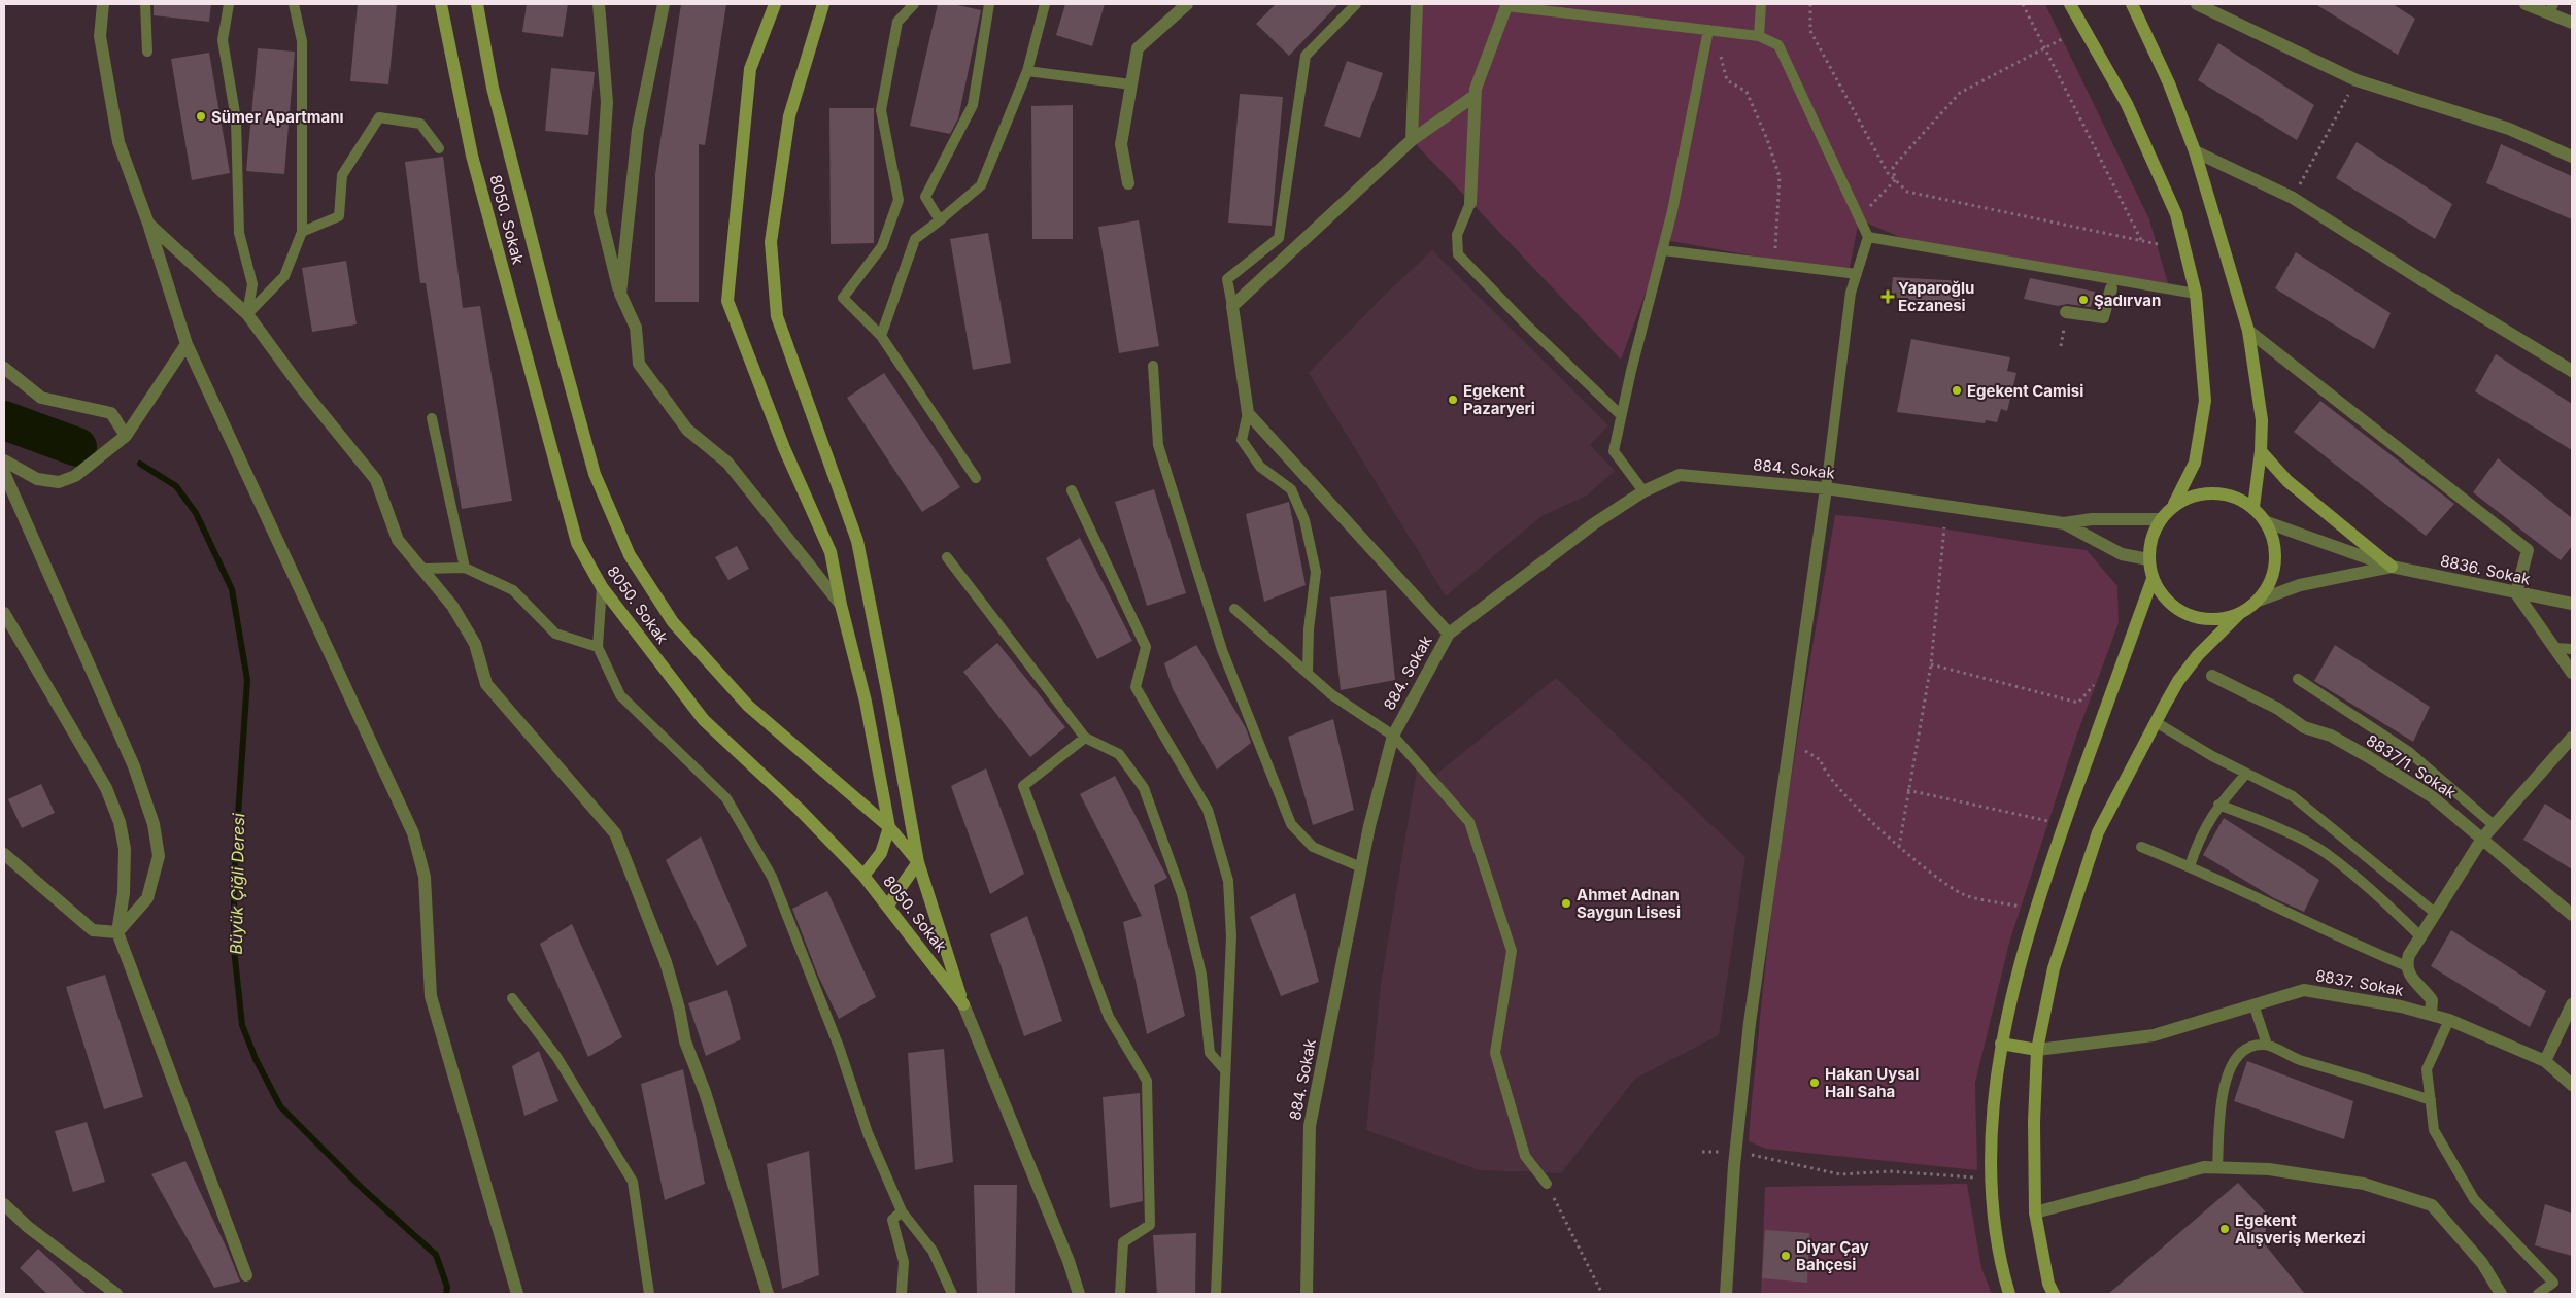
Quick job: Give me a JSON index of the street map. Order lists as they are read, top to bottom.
{
  "streets": {
    "street": [
      "8050. Sokak",
      "884. Sokak",
      "8836. Sokak",
      "8837/1. Sokak",
      "8837. Sokak"
    ]
  },
  "crossings": [
    ["884. Sokak", "8836. Sokak"]
  ],
  "water": ["Büyük Çiğli Deresi"],
  "places": {
    "other": [
      "Sümer Apartmanı",
      "Şadırvan",
      "Egekent Camisi",
      "Egekent Pazaryeri",
      "Ahmet Adnan Saygun Lisesi",
      "Hakan Uysal Halı Saha",
      "Egekent Alışveriş Merkezi",
      "Diyar Çay Bahçesi"
    ],
    "health": ["Yaparoğlu Eczanesi"]
  }
}
